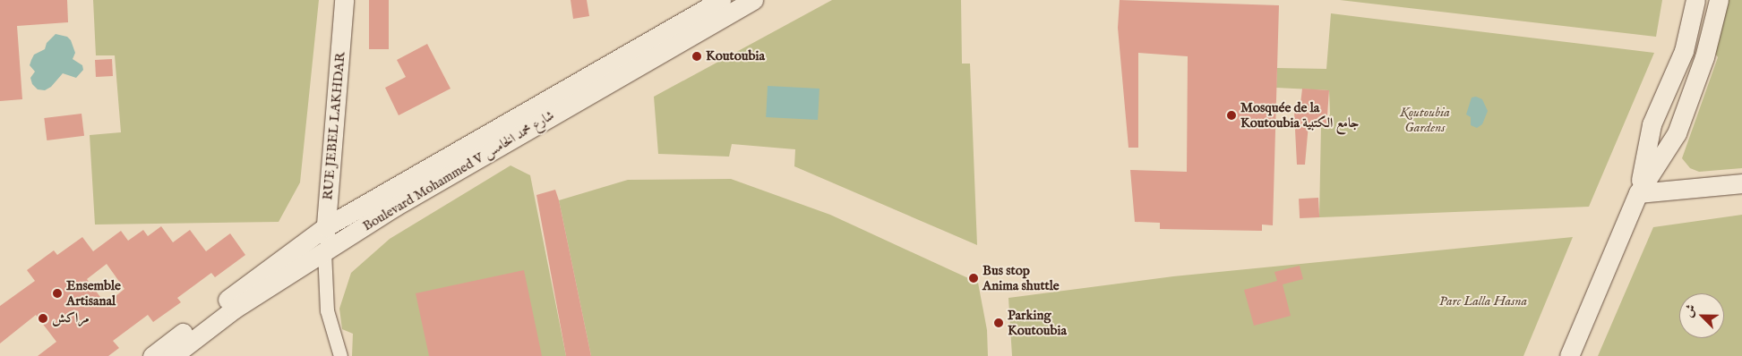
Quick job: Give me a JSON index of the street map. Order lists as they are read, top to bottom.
{
  "streets": {
    "main road": ["RUE JEBEL LAKHDAR", "Boulevard Mohammed V شارع محمد الخامس"]
  },
  "crossings": [
    ["RUE JEBEL LAKHDAR", "Boulevard Mohammed V شارع محمد الخامس"]
  ],
  "parks": ["Koutoubia Gardens", "Parc Lalla Hasna"],
  "places": [
    "Koutoubia",
    "Mosquée de la Koutoubia جامع الكتبية",
    "Bus stop Anima shuttle",
    "Ensemble Artisanal",
    "مراكش",
    "Parking Koutoubia"
  ],
  "north": "top left"
}
